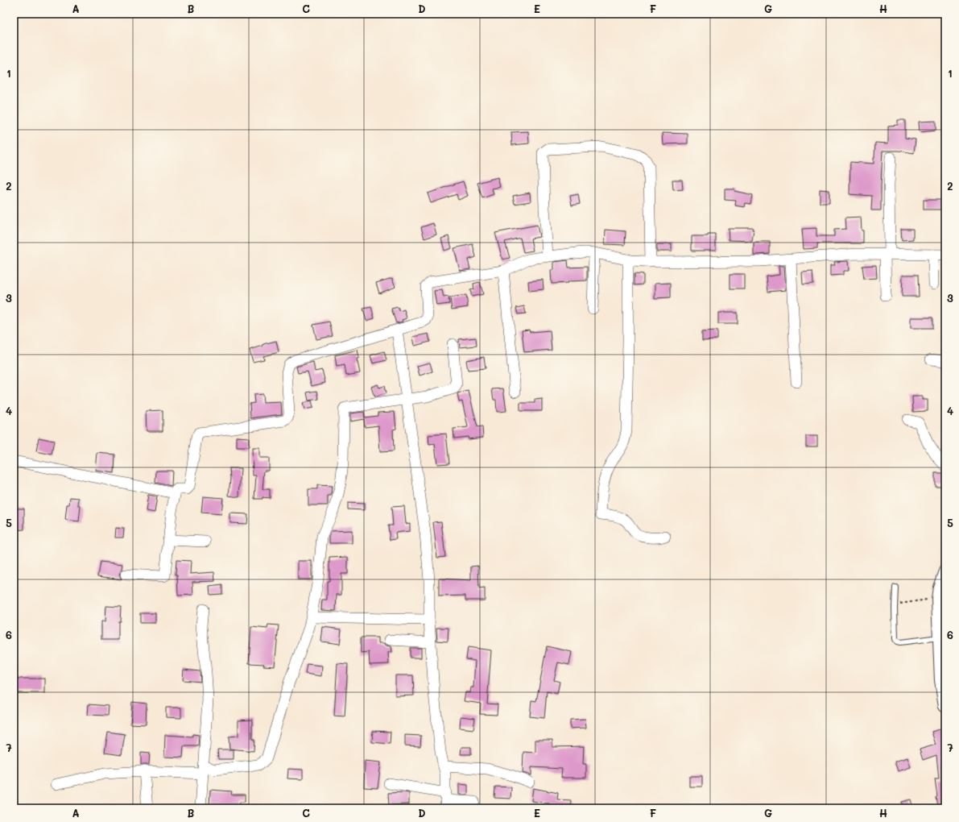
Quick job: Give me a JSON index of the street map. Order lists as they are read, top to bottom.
{
  "grid": {
    "columns": [
      "A",
      "B",
      "C",
      "D",
      "E",
      "F",
      "G",
      "H"
    ],
    "rows": [
      "1",
      "2",
      "3",
      "4",
      "5",
      "6",
      "7"
    ]
  }
}
